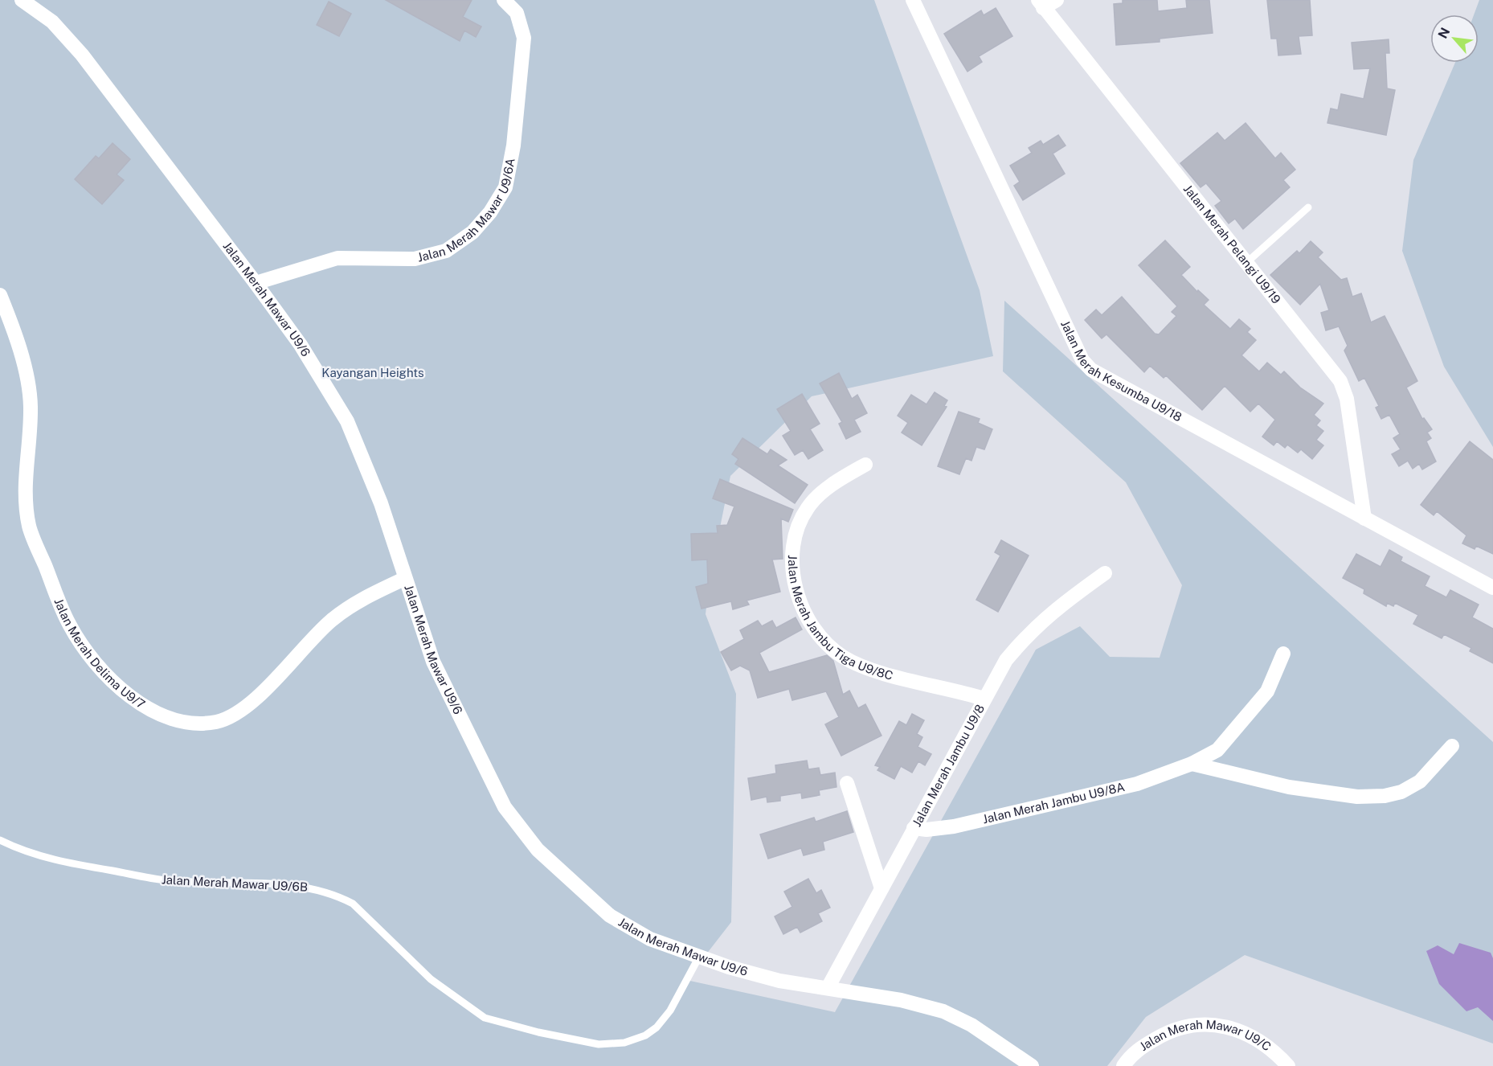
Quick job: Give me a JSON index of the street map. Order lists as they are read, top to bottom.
{
  "streets": {
    "street": [
      "Jalan Merah Mawar U9/6A",
      "Jalan Merah Pelangi U9/19",
      "Jalan Merah Mawar U9/6",
      "Jalan Merah Kesumba U9/18",
      "Jalan Merah Jambu Tiga U9/8C",
      "Jalan Merah Delima U9/7",
      "Jalan Merah Jambu U9/8",
      "Jalan Merah Jambu U9/8A",
      "Jalan Merah Mawar U9/C"
    ],
    "lane": ["Jalan Merah Mawar U9/6B"]
  },
  "crossings": [
    ["Jalan Merah Mawar U9/6A", "Jalan Merah Mawar U9/6"],
    ["Jalan Merah Pelangi U9/19", "Jalan Merah Kesumba U9/18"],
    ["Jalan Merah Mawar U9/6", "Jalan Merah Delima U9/7"],
    ["Jalan Merah Mawar U9/6", "Jalan Merah Jambu U9/8"],
    ["Jalan Merah Mawar U9/6", "Jalan Merah Mawar U9/6B"],
    ["Jalan Merah Jambu Tiga U9/8C", "Jalan Merah Jambu U9/8"],
    ["Jalan Merah Jambu U9/8", "Jalan Merah Jambu U9/8A"]
  ],
  "parks": ["Kayangan Heights"],
  "north": "top left"
}
